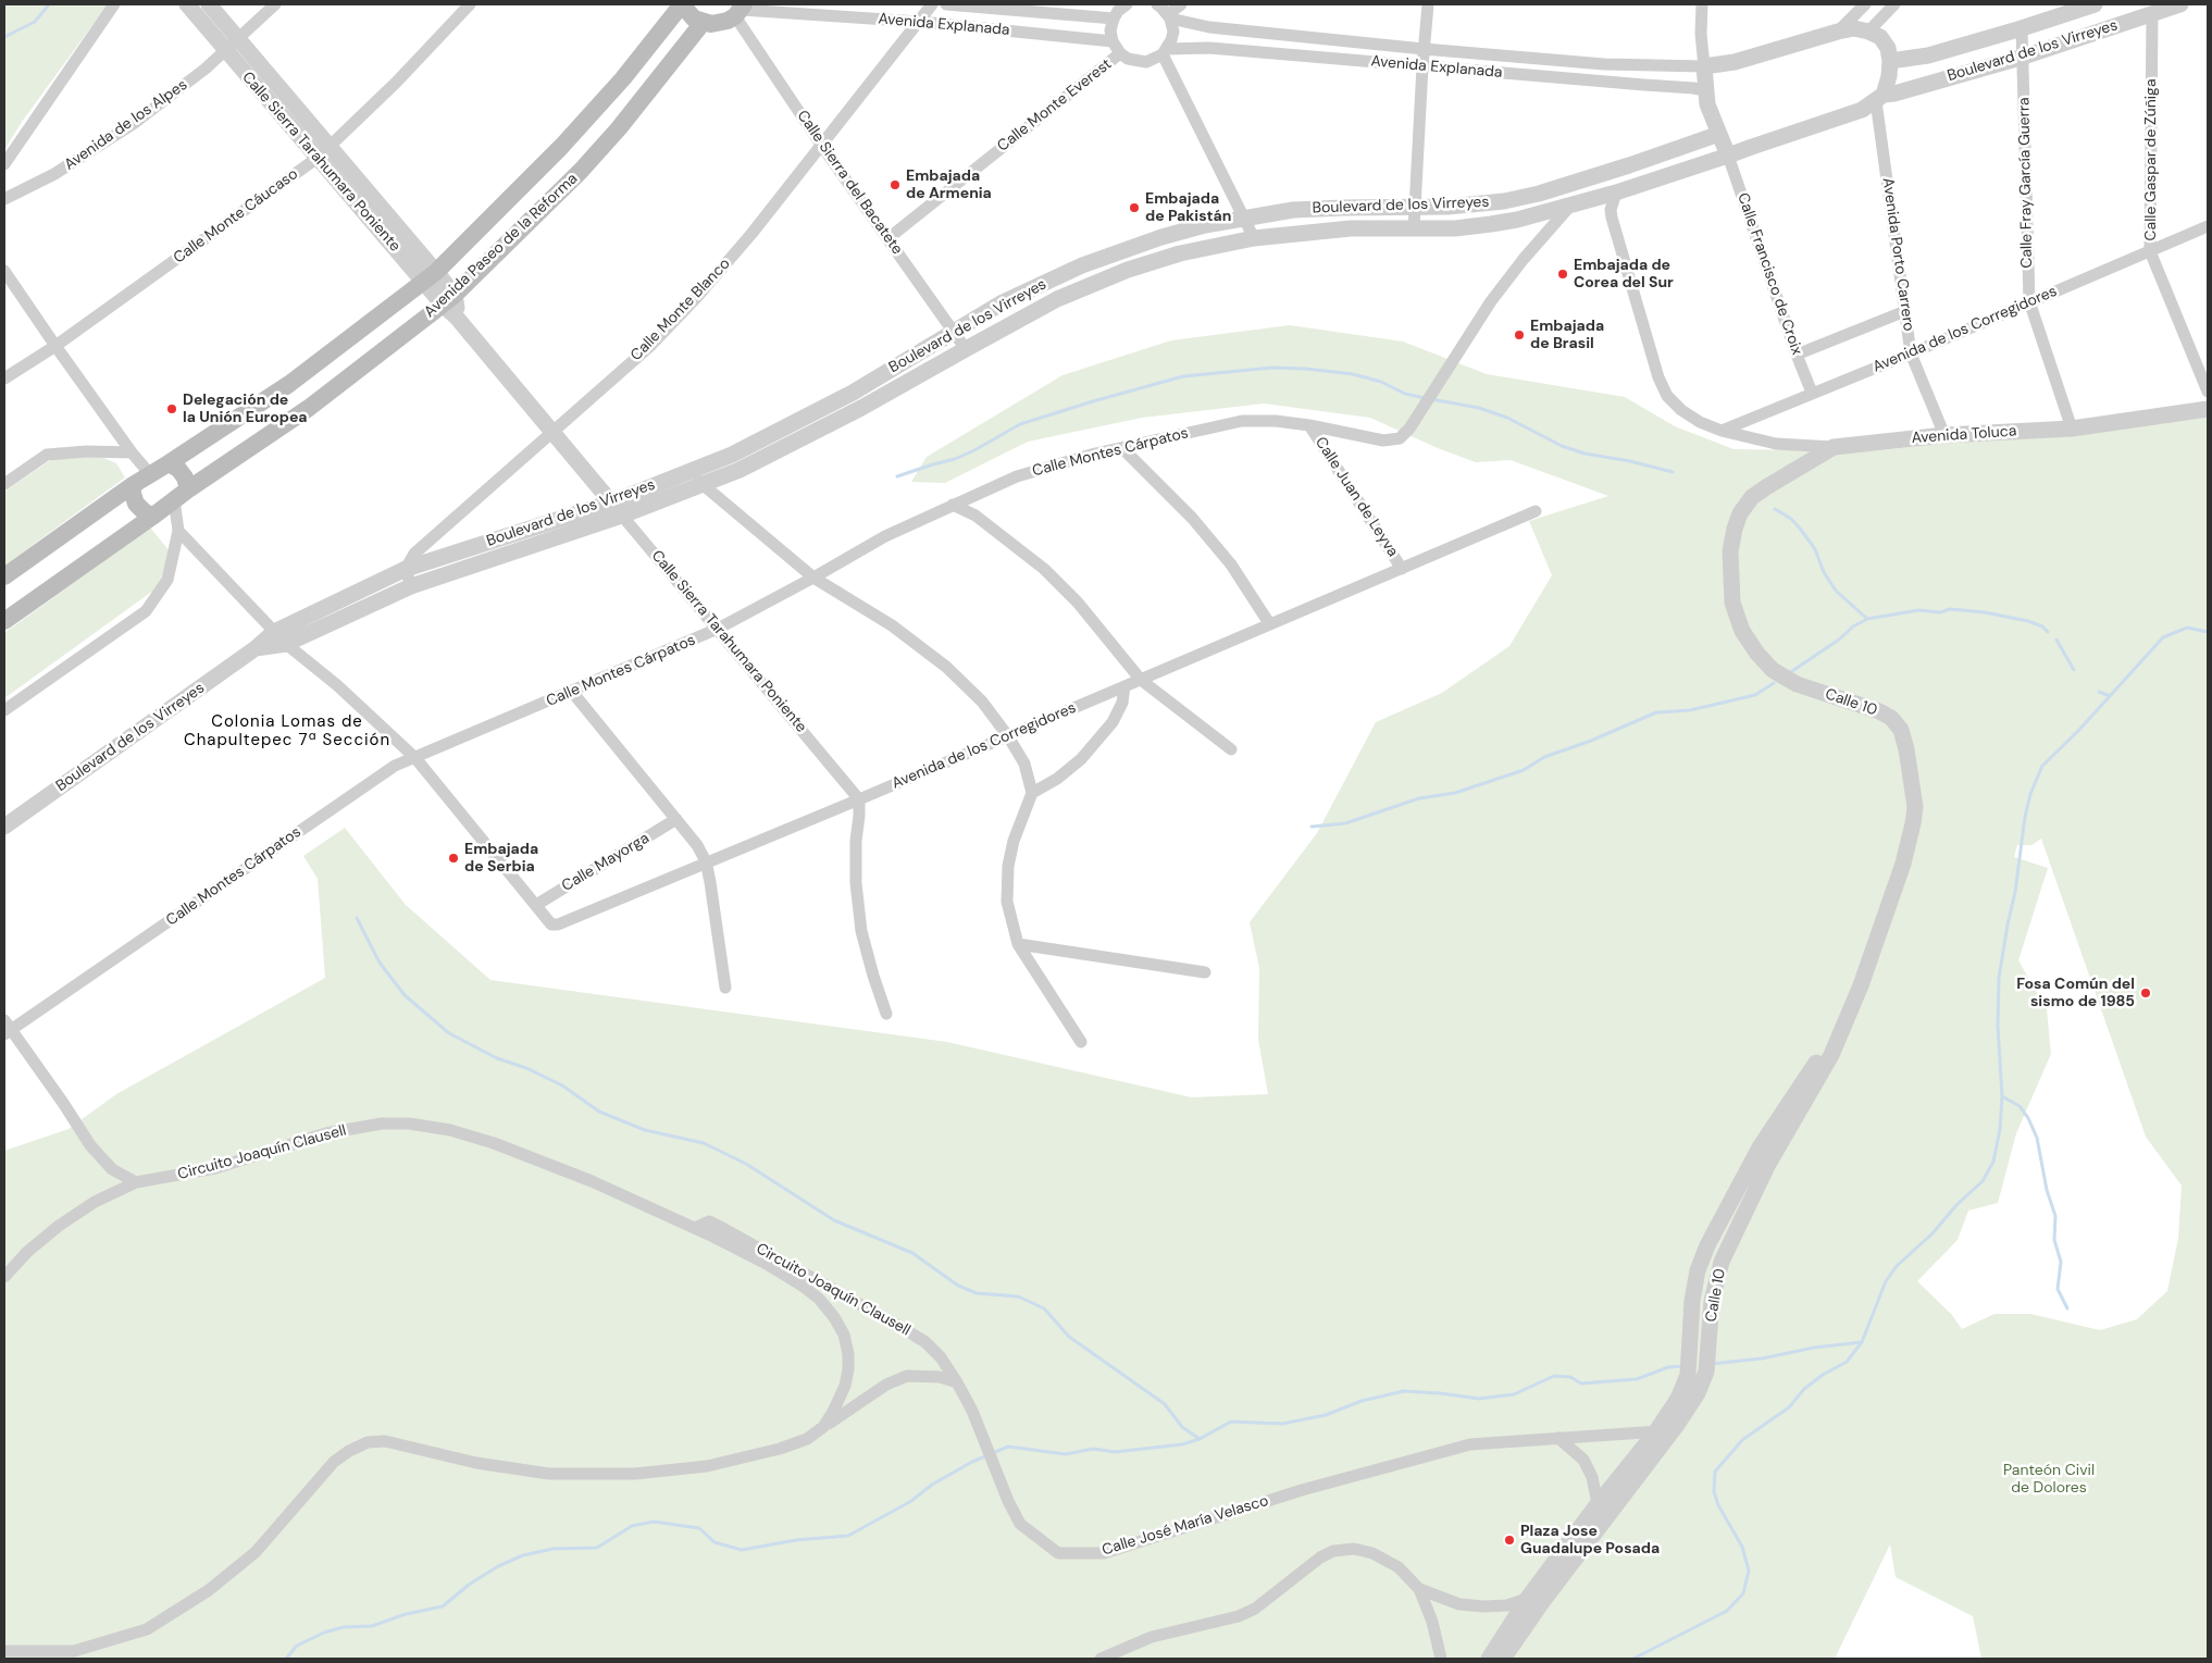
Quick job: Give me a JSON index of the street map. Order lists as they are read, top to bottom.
{
  "streets": {
    "main road": ["Avenida Paseo de la Reforma"],
    "street": [
      "Avenida Explanada",
      "Boulevard de los Virreyes",
      "Calle Monte Everest",
      "Avenida de los Alpes",
      "Calle Gaspar de Zúñiga",
      "Calle Sierra Tarahumara Poniente",
      "Calle Sierra del Bacatete",
      "Calle Fray García Guerra",
      "Calle Monte Cáucaso",
      "Avenida Porto Carrero",
      "Calle Francisco de Croix",
      "Calle Monte Blanco",
      "Avenida de los Corregidores",
      "Avenida Toluca",
      "Calle Montes Cárpatos",
      "Calle Juan de Leyva",
      "Calle 10",
      "Calle Mayorga",
      "Circuito Joaquín Clausell",
      "Calle José María Velasco"
    ]
  },
  "crossings": [
    ["Avenida Explanada", "Calle Monte Everest"],
    ["Avenida Explanada", "Calle Sierra del Bacatete"],
    ["Avenida Explanada", "Calle Monte Blanco"],
    ["Boulevard de los Virreyes", "Calle Gaspar de Zúñiga"],
    ["Boulevard de los Virreyes", "Calle Sierra Tarahumara Poniente"],
    ["Boulevard de los Virreyes", "Calle Sierra del Bacatete"],
    ["Boulevard de los Virreyes", "Calle Fray García Guerra"],
    ["Boulevard de los Virreyes", "Avenida Porto Carrero"],
    ["Boulevard de los Virreyes", "Calle Francisco de Croix"],
    ["Boulevard de los Virreyes", "Calle Monte Blanco"],
    ["Boulevard de los Virreyes", "Avenida Toluca"],
    ["Boulevard de los Virreyes", "Calle Montes Cárpatos"],
    ["Calle Monte Everest", "Calle Sierra del Bacatete"],
    ["Avenida de los Alpes", "Calle Sierra Tarahumara Poniente"],
    ["Calle Gaspar de Zúñiga", "Avenida de los Corregidores"],
    ["Calle Sierra Tarahumara Poniente", "Calle Monte Cáucaso"],
    ["Calle Sierra Tarahumara Poniente", "Avenida Paseo de la Reforma"],
    ["Calle Sierra Tarahumara Poniente", "Calle Monte Blanco"],
    ["Calle Sierra Tarahumara Poniente", "Avenida de los Corregidores"],
    ["Calle Sierra Tarahumara Poniente", "Calle Montes Cárpatos"],
    ["Calle Sierra del Bacatete", "Calle Monte Blanco"],
    ["Calle Fray García Guerra", "Avenida de los Corregidores"],
    ["Calle Fray García Guerra", "Avenida Toluca"],
    ["Avenida Porto Carrero", "Avenida de los Corregidores"],
    ["Avenida Porto Carrero", "Avenida Toluca"],
    ["Calle Francisco de Croix", "Avenida de los Corregidores"],
    ["Avenida de los Corregidores", "Avenida Toluca"],
    ["Avenida de los Corregidores", "Calle Juan de Leyva"],
    ["Avenida de los Corregidores", "Calle Mayorga"],
    ["Avenida Toluca", "Calle 10"],
    ["Calle Montes Cárpatos", "Calle Juan de Leyva"],
    ["Calle 10", "Calle José María Velasco"],
    ["Circuito Joaquín Clausell", "Calle José María Velasco"]
  ],
  "districts": ["Colonia Lomas de Chapultepec 7ª Sección"],
  "parks": ["Panteón Civil de Dolores"],
  "places": [
    "Embajada de Armenia",
    "Embajada de Pakistán",
    "Embajada de Corea del Sur",
    "Embajada de Brasil",
    "Delegación de la Unión Europea",
    "Embajada de Serbia",
    "Fosa Común del sismo de 1985",
    "Plaza Jose Guadalupe Posada"
  ]
}
